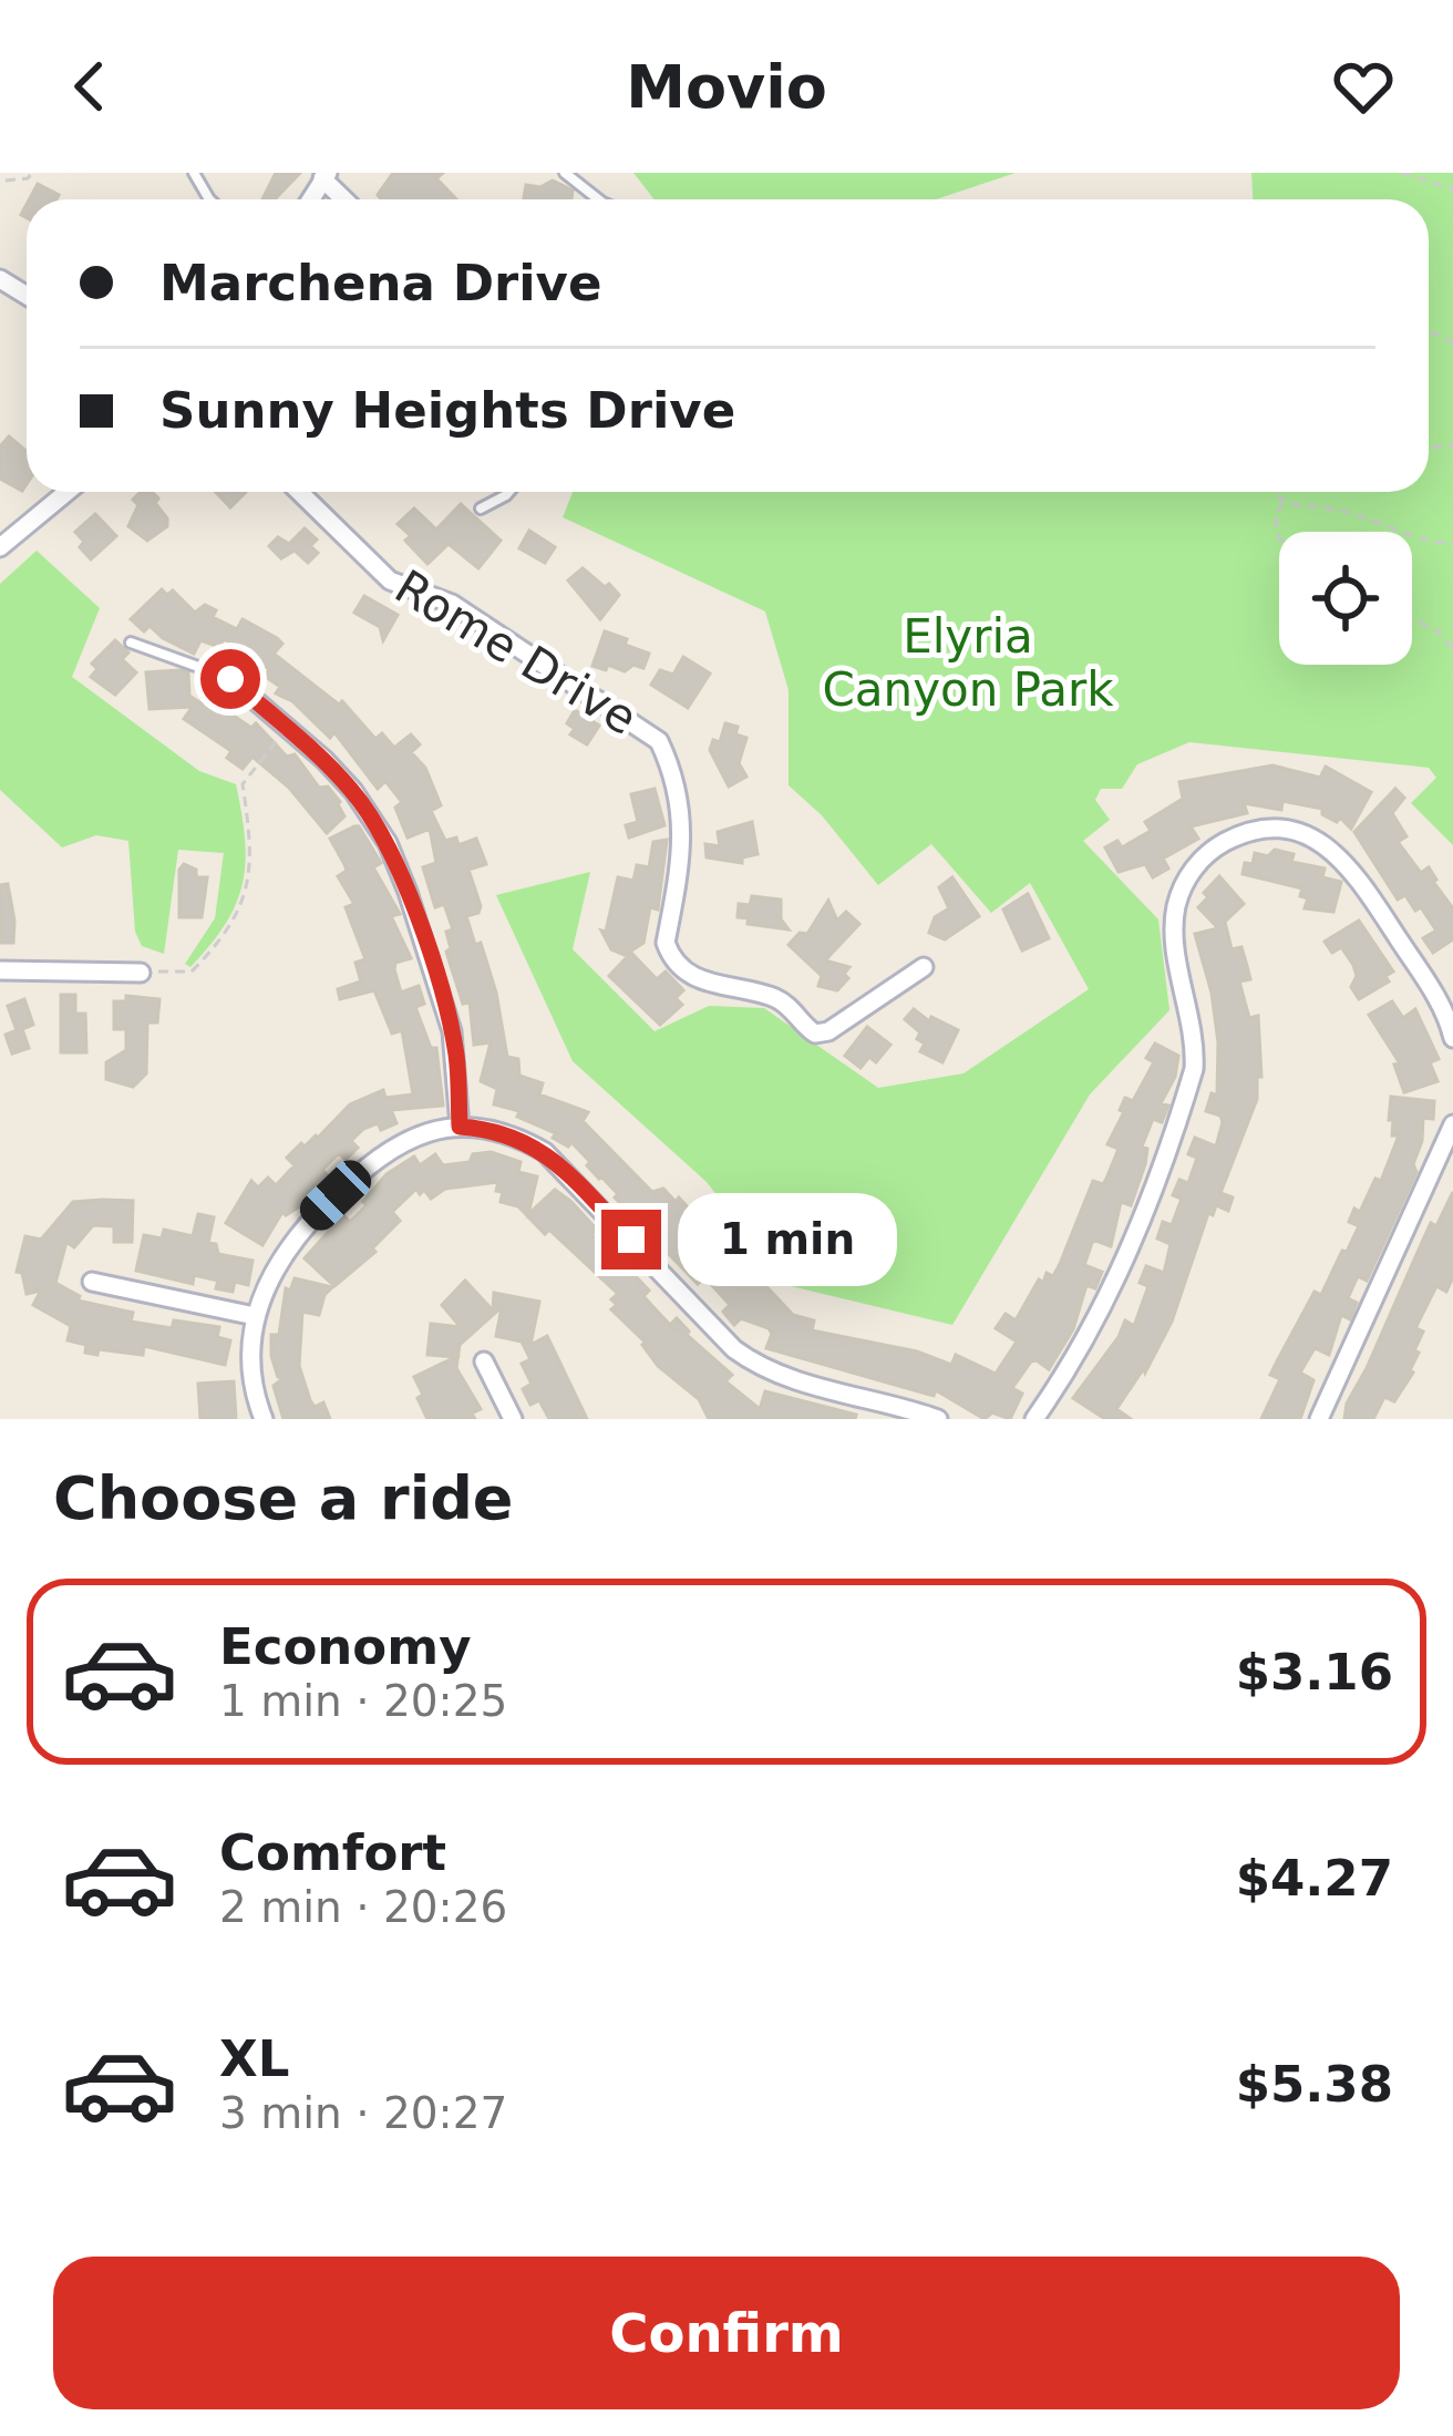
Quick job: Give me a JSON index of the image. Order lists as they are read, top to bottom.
{
  "streets": {
    "street": ["Rome Drive"]
  },
  "parks": ["Elyria Canyon Park"],
  "page": {
    "header": "Movio",
    "banner": ["Marchena Drive", "Sunny Heights Drive"],
    "bubble": "1 min",
    "heading": "Choose a ride",
    "list": [
      {
        "name": "Economy",
        "note": "1 min · 20:25",
        "value": "$3.16"
      },
      {
        "name": "Comfort",
        "note": "2 min · 20:26",
        "value": "$4.27"
      },
      {
        "name": "XL",
        "note": "3 min · 20:27",
        "value": "$5.38"
      }
    ],
    "buttons": "Confirm"
  }
}
